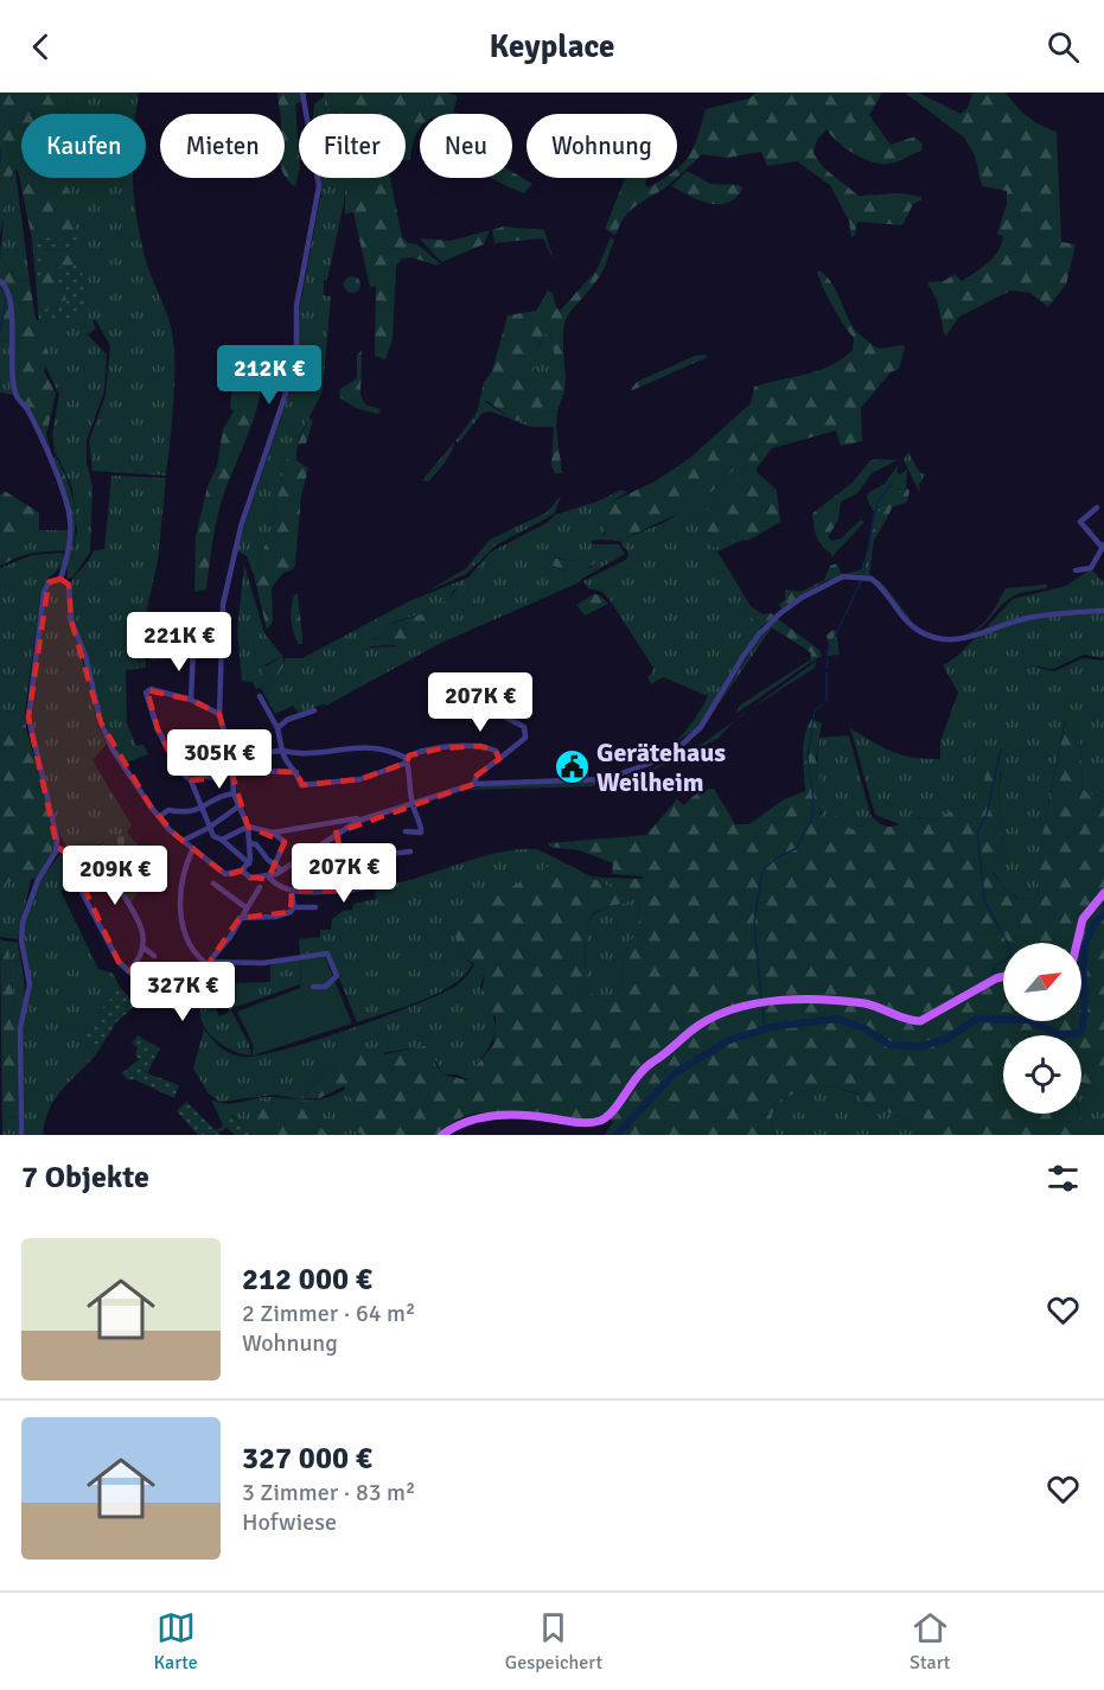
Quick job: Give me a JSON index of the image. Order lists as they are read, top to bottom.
{
  "places": {
    "public building": ["Gerätehaus Weilheim"]
  },
  "north": "top right",
  "page": {
    "header": "Keyplace",
    "chip": [
      "Kaufen",
      "Mieten",
      "Filter",
      "Neu",
      "Wohnung"
    ],
    "price": [
      "212K €",
      "221K €",
      "207K €",
      "305K €",
      "207K €",
      "209K €",
      "327K €"
    ],
    "heading": "7 Objekte",
    "list": [
      {
        "name": "212 000 €",
        "note": "2 Zimmer · 64 m² · Wohnung"
      },
      {
        "name": "327 000 €",
        "note": "3 Zimmer · 83 m² · Hofwiese"
      }
    ],
    "tabs": ["Karte", "Gespeichert", "Start"]
  }
}
